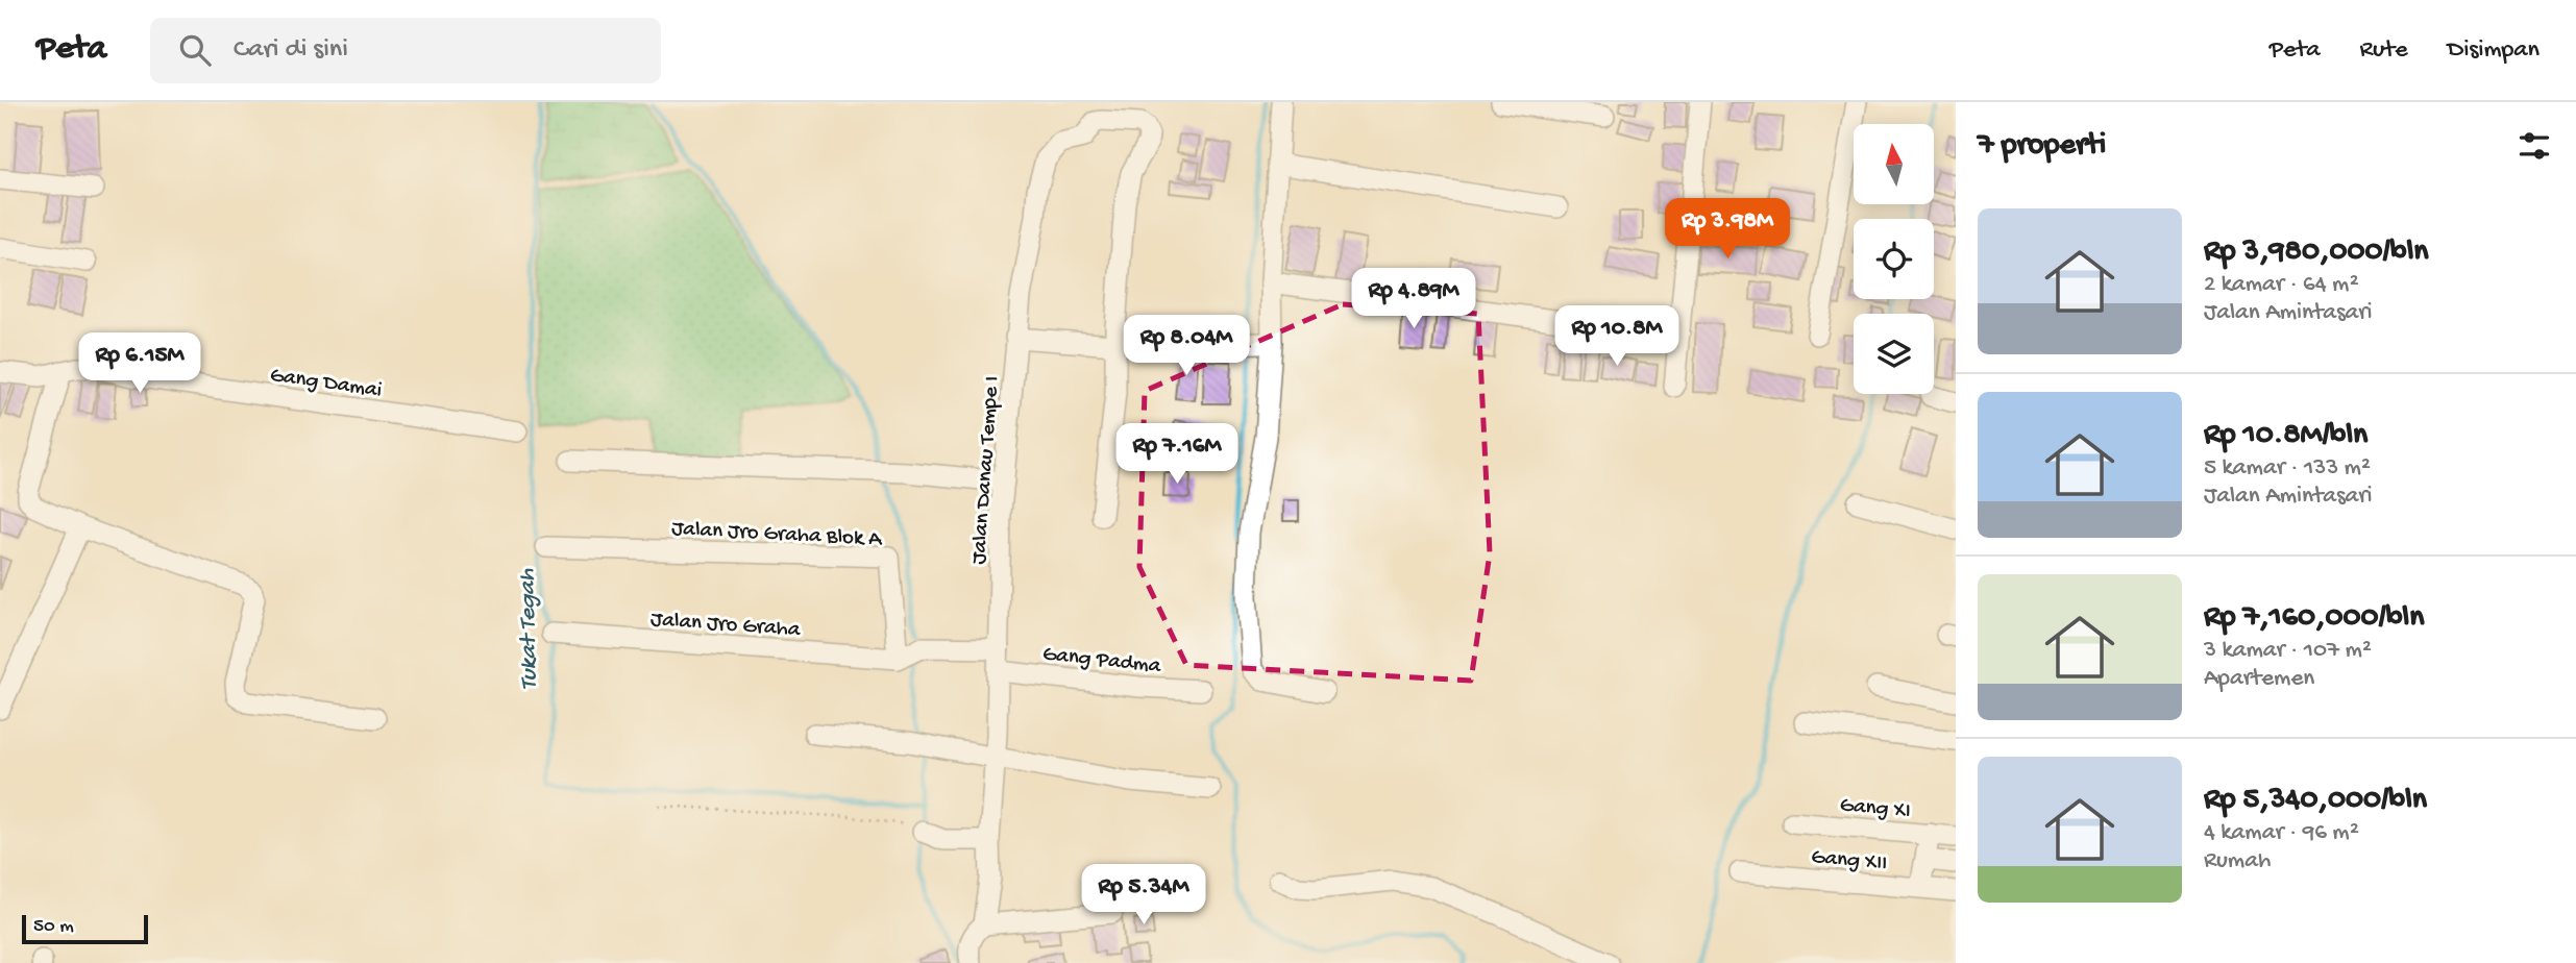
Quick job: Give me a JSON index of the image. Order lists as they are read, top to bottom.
{
  "streets": {
    "street": [
      "Gang Damai",
      "Jalan Danau Tempe I",
      "Jalan Jro Graha Blok A",
      "Jalan Jro Graha",
      "Gang Padma",
      "Gang XI",
      "Gang XII"
    ]
  },
  "crossings": [
    ["Jalan Danau Tempe I", "Gang Padma"],
    ["Jalan Jro Graha Blok A", "Jalan Jro Graha"]
  ],
  "water": ["Tukat Tegah"],
  "scale_bar": "50 m",
  "north": "top",
  "page": {
    "header": "Peta",
    "search": "Cari di sini",
    "nav": ["Peta", "Rute", "Disimpan"],
    "heading": "7 properti",
    "list": [
      {
        "name": "Rp 3,980,000/bln",
        "note": "2 kamar · 64 m² · Jalan Amintasari"
      },
      {
        "name": "Rp 10.8M/bln",
        "note": "5 kamar · 133 m² · Jalan Amintasari"
      },
      {
        "name": "Rp 7,160,000/bln",
        "note": "3 kamar · 107 m² · Apartemen"
      },
      {
        "name": "Rp 5,340,000/bln",
        "note": "4 kamar · 96 m² · Rumah"
      }
    ],
    "price": [
      "Rp 3.98M",
      "Rp 4.89M",
      "Rp 10.8M",
      "Rp 8.04M",
      "Rp 6.15M",
      "Rp 7.16M",
      "Rp 5.34M"
    ],
    "scale": "50 m"
  }
}
